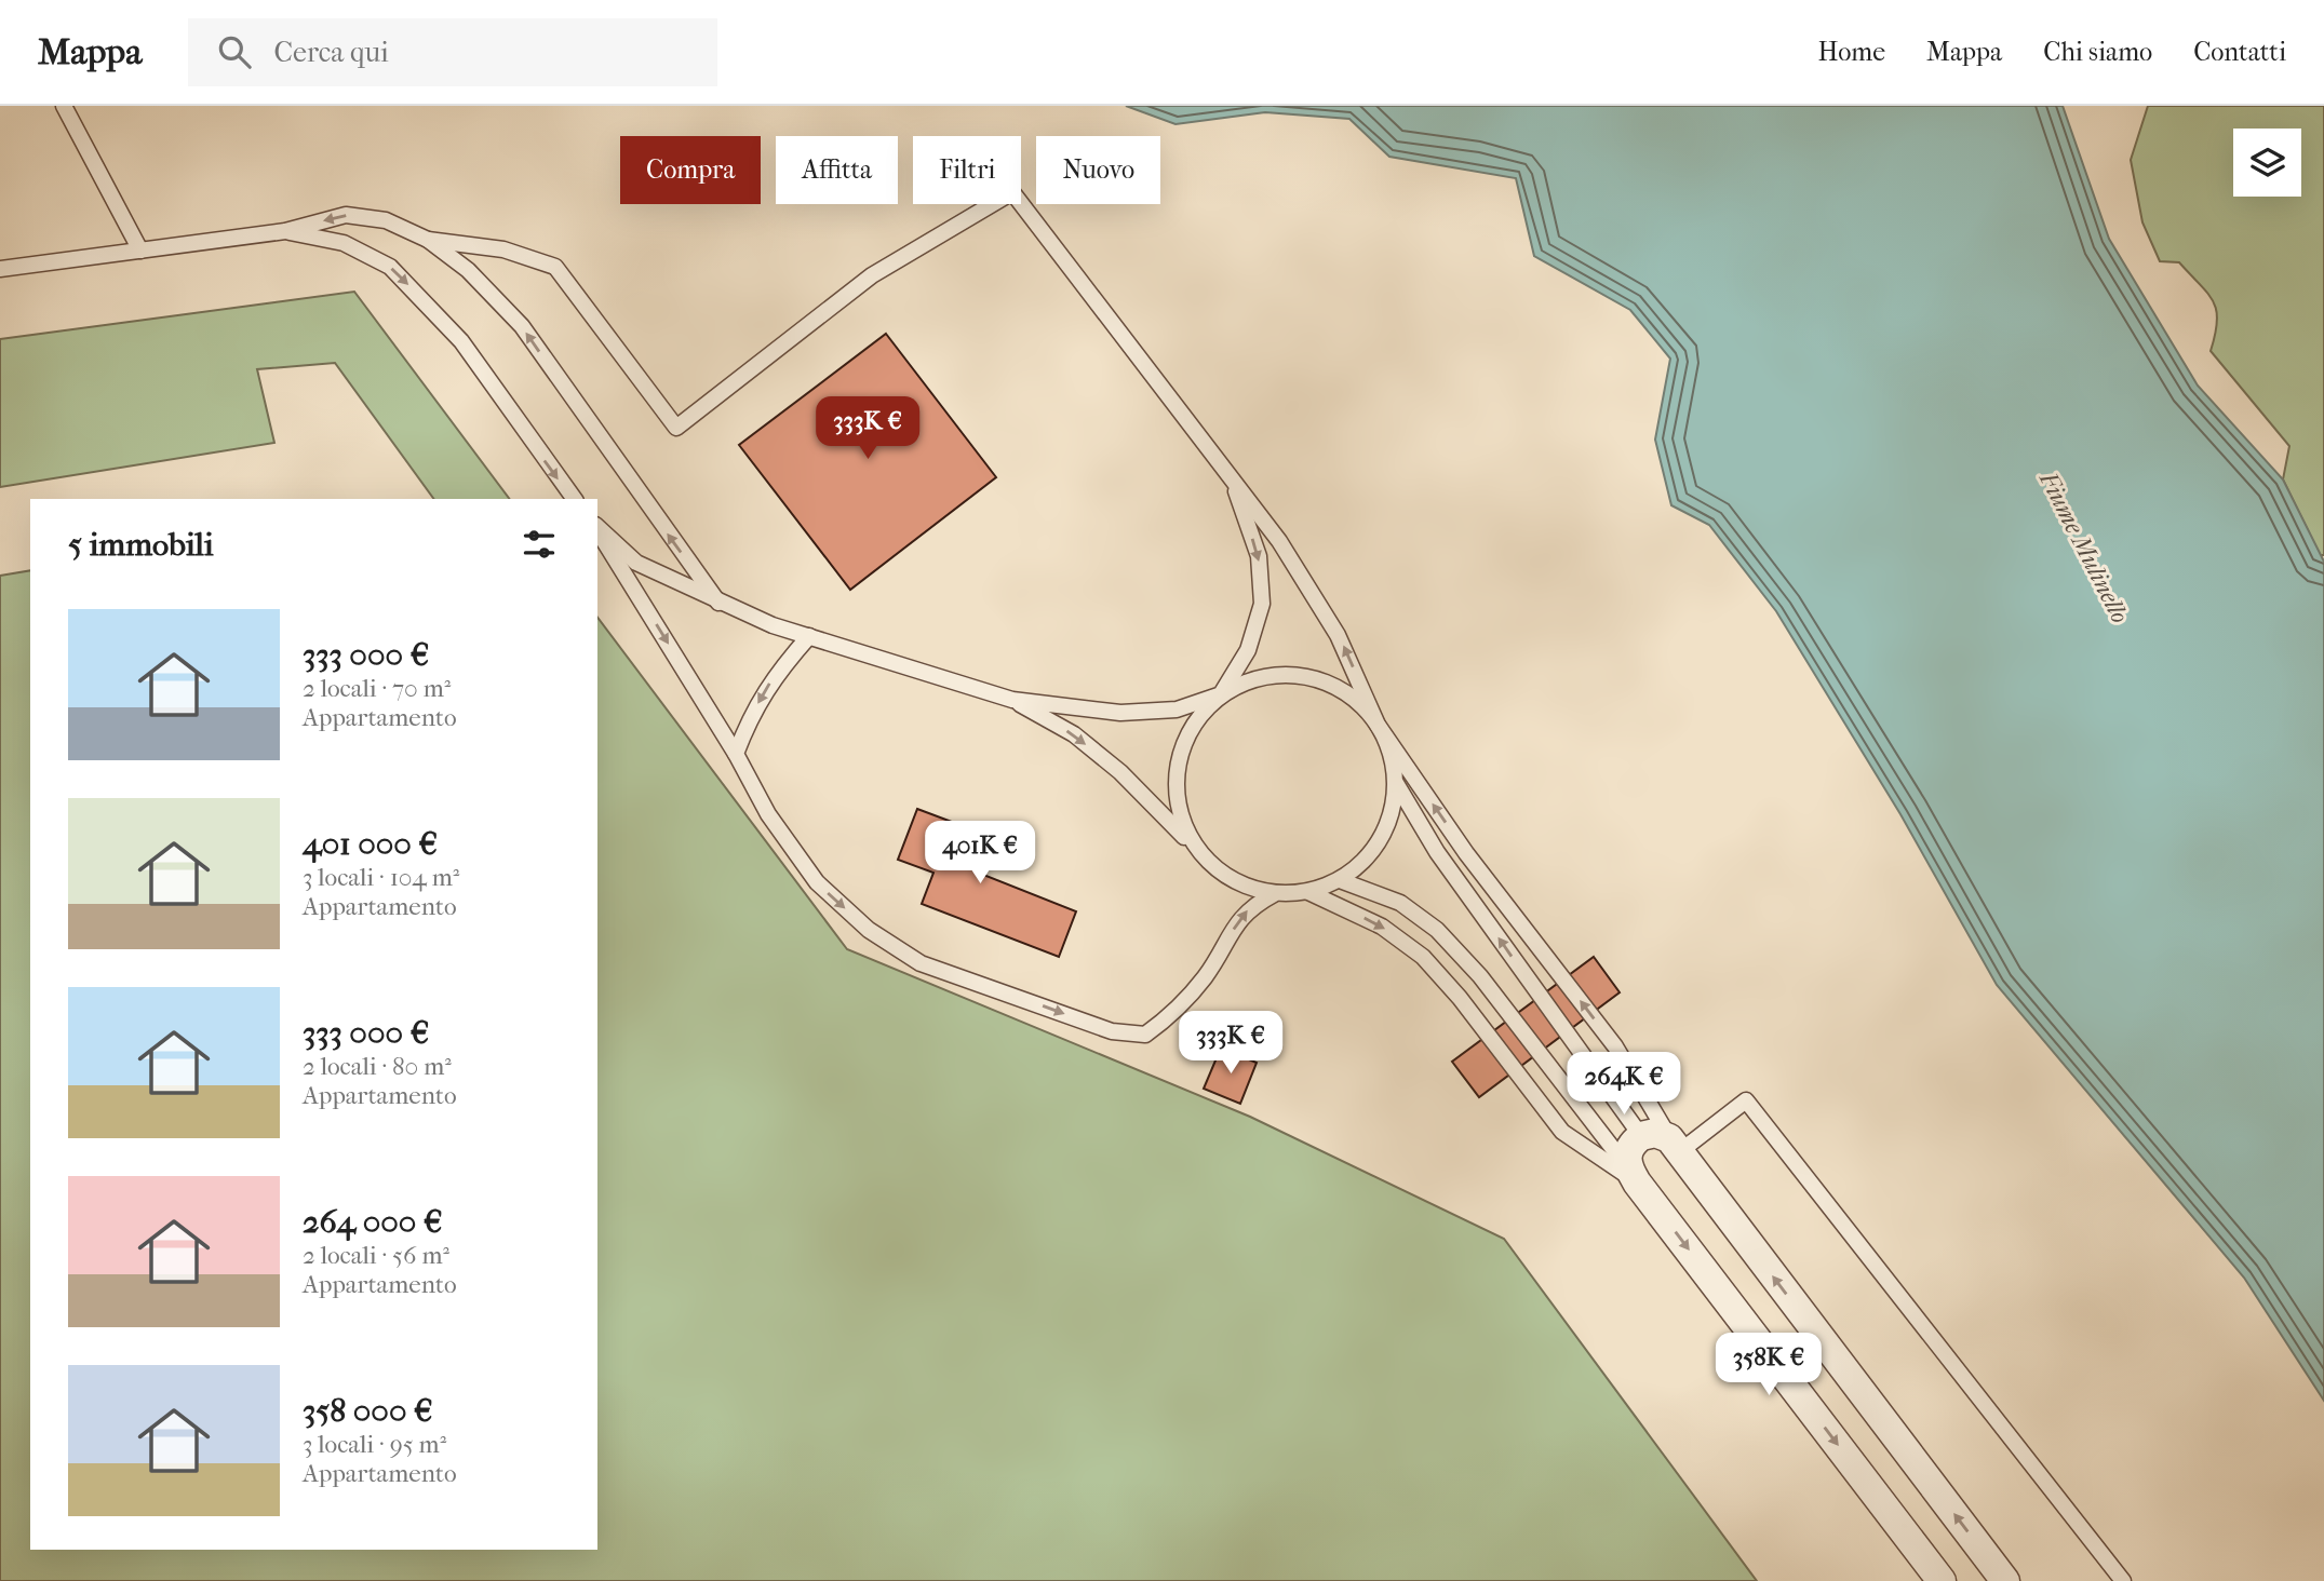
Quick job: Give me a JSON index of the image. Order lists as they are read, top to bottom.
{
  "water": ["Fiume Mulinello"],
  "page": {
    "header": "Mappa",
    "search": "Cerca qui",
    "nav": [
      "Home",
      "Mappa",
      "Chi siamo",
      "Contatti"
    ],
    "chip": [
      "Compra",
      "Affitta",
      "Filtri",
      "Nuovo"
    ],
    "price": [
      "333K €",
      "401K €",
      "333K €",
      "264K €",
      "358K €"
    ],
    "heading": "5 immobili",
    "list": [
      {
        "name": "333 000 €",
        "note": "2 locali · 70 m² · Appartamento"
      },
      {
        "name": "401 000 €",
        "note": "3 locali · 104 m² · Appartamento"
      },
      {
        "name": "333 000 €",
        "note": "2 locali · 80 m² · Appartamento"
      },
      {
        "name": "264 000 €",
        "note": "2 locali · 56 m² · Appartamento"
      },
      {
        "name": "358 000 €",
        "note": "3 locali · 95 m² · Appartamento"
      }
    ]
  }
}
